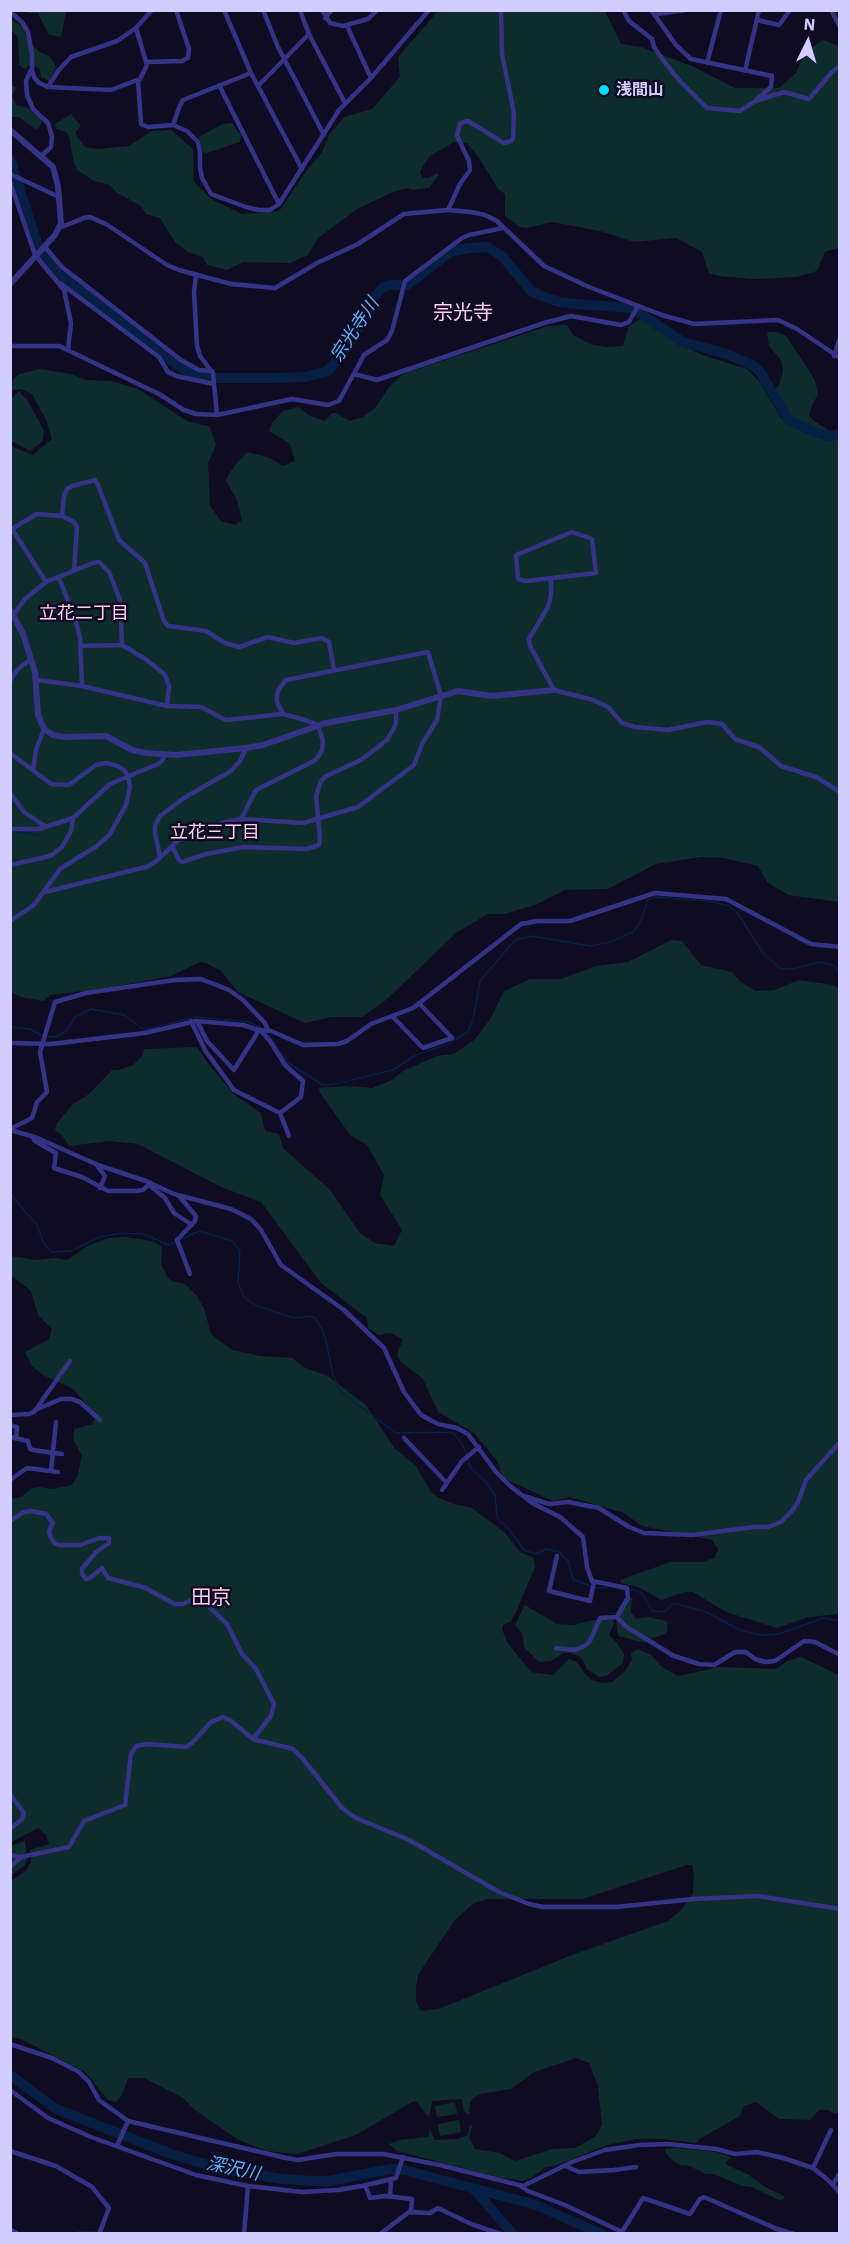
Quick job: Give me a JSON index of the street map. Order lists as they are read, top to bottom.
{
  "districts": [
    "宗光寺",
    "立花二丁目",
    "立花三丁目",
    "田京"
  ],
  "water": ["宗光寺川", "深沢川"],
  "places": ["浅間山"],
  "north": "top"
}
